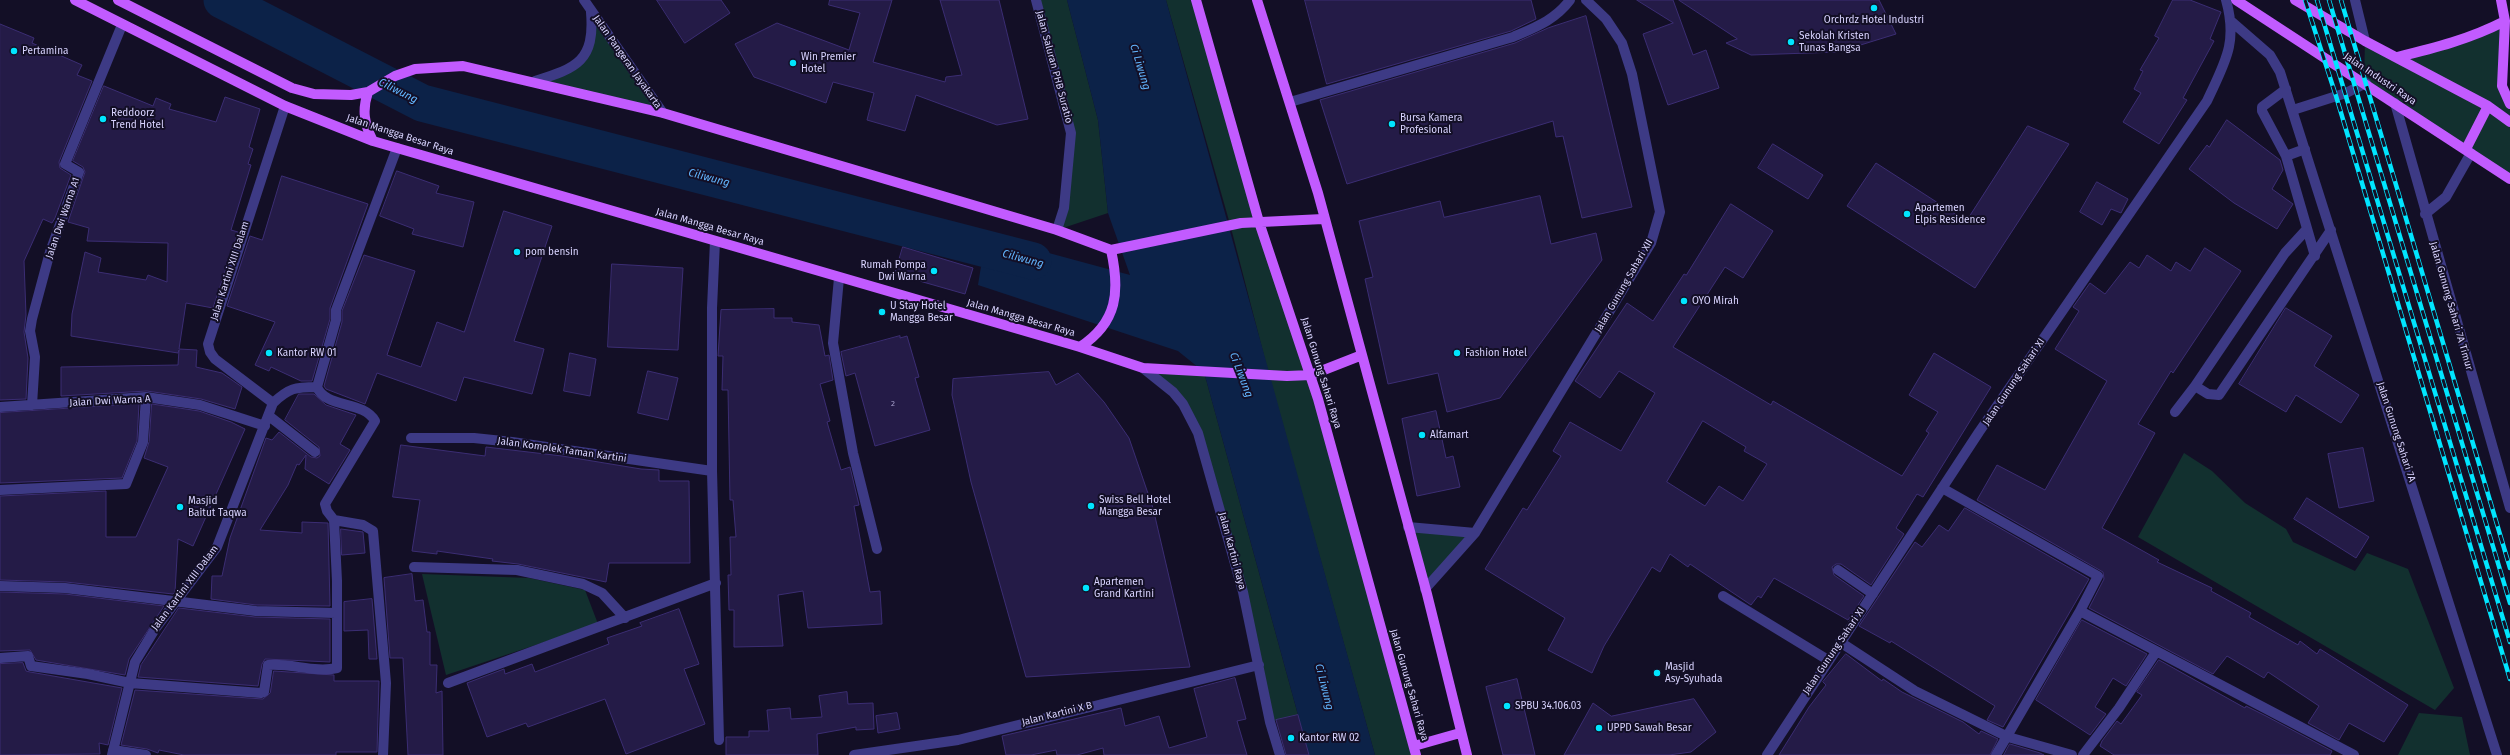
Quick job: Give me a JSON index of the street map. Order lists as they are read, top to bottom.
{
  "streets": {
    "main road": ["Jalan Industri Raya", "Jalan Mangga Besar Raya", "Jalan Gunung Sahari Raya"],
    "street": [
      "Jalan Pangeran Jayakarta",
      "Jalan Saluran PHB Suratio",
      "Jalan Dwi Warna A1",
      "Jalan Kartini XIII Dalam",
      "Jalan Gunung Sahari XII",
      "Jalan Gunung Sahari 7A Timur",
      "Jalan Gunung Sahari XI",
      "Jalan Dwi Warna A",
      "Jalan Gunung Sahari 7A",
      "Jalan Komplek Taman Kartini",
      "Jalan Kartini Raya",
      "Jalan Kartini X B"
    ]
  },
  "crossings": [
    ["Jalan Industri Raya", "Jalan Gunung Sahari 7A Timur"],
    ["Jalan Mangga Besar Raya", "Jalan Dwi Warna A1"],
    ["Jalan Mangga Besar Raya", "Jalan Kartini XIII Dalam"],
    ["Jalan Mangga Besar Raya", "Jalan Gunung Sahari Raya"],
    ["Jalan Mangga Besar Raya", "Jalan Kartini Raya"],
    ["Jalan Dwi Warna A1", "Jalan Dwi Warna A"],
    ["Jalan Kartini XIII Dalam", "Jalan Dwi Warna A"],
    ["Jalan Gunung Sahari XI", "Jalan Gunung Sahari 7A"],
    ["Jalan Kartini Raya", "Jalan Kartini X B"]
  ],
  "water": ["Ci Liwung", "Ciliwung"],
  "places": [
    "Orchrdz Hotel Industri",
    "Sekolah Kristen Tunas Bangsa",
    "Pertamina",
    "Win Premier Hotel",
    "Reddoorz Trend Hotel",
    "Bursa Kamera Profesional",
    "Apartemen Elpis Residence",
    "pom bensin",
    "Rumah Pompa Dwi Warna",
    "OYO Mirah",
    "U Stay Hotel Mangga Besar",
    "Kantor RW 01",
    "Fashion Hotel",
    "Alfamart",
    "Swiss Bell Hotel Mangga Besar",
    "Masjid Baitut Taqwa",
    "Apartemen Grand Kartini",
    "Masjid Asy-Syuhada",
    "SPBU 34.106.03",
    "UPPD Sawah Besar",
    "Kantor RW 02"
  ],
  "house_numbers": ["2"]
}
